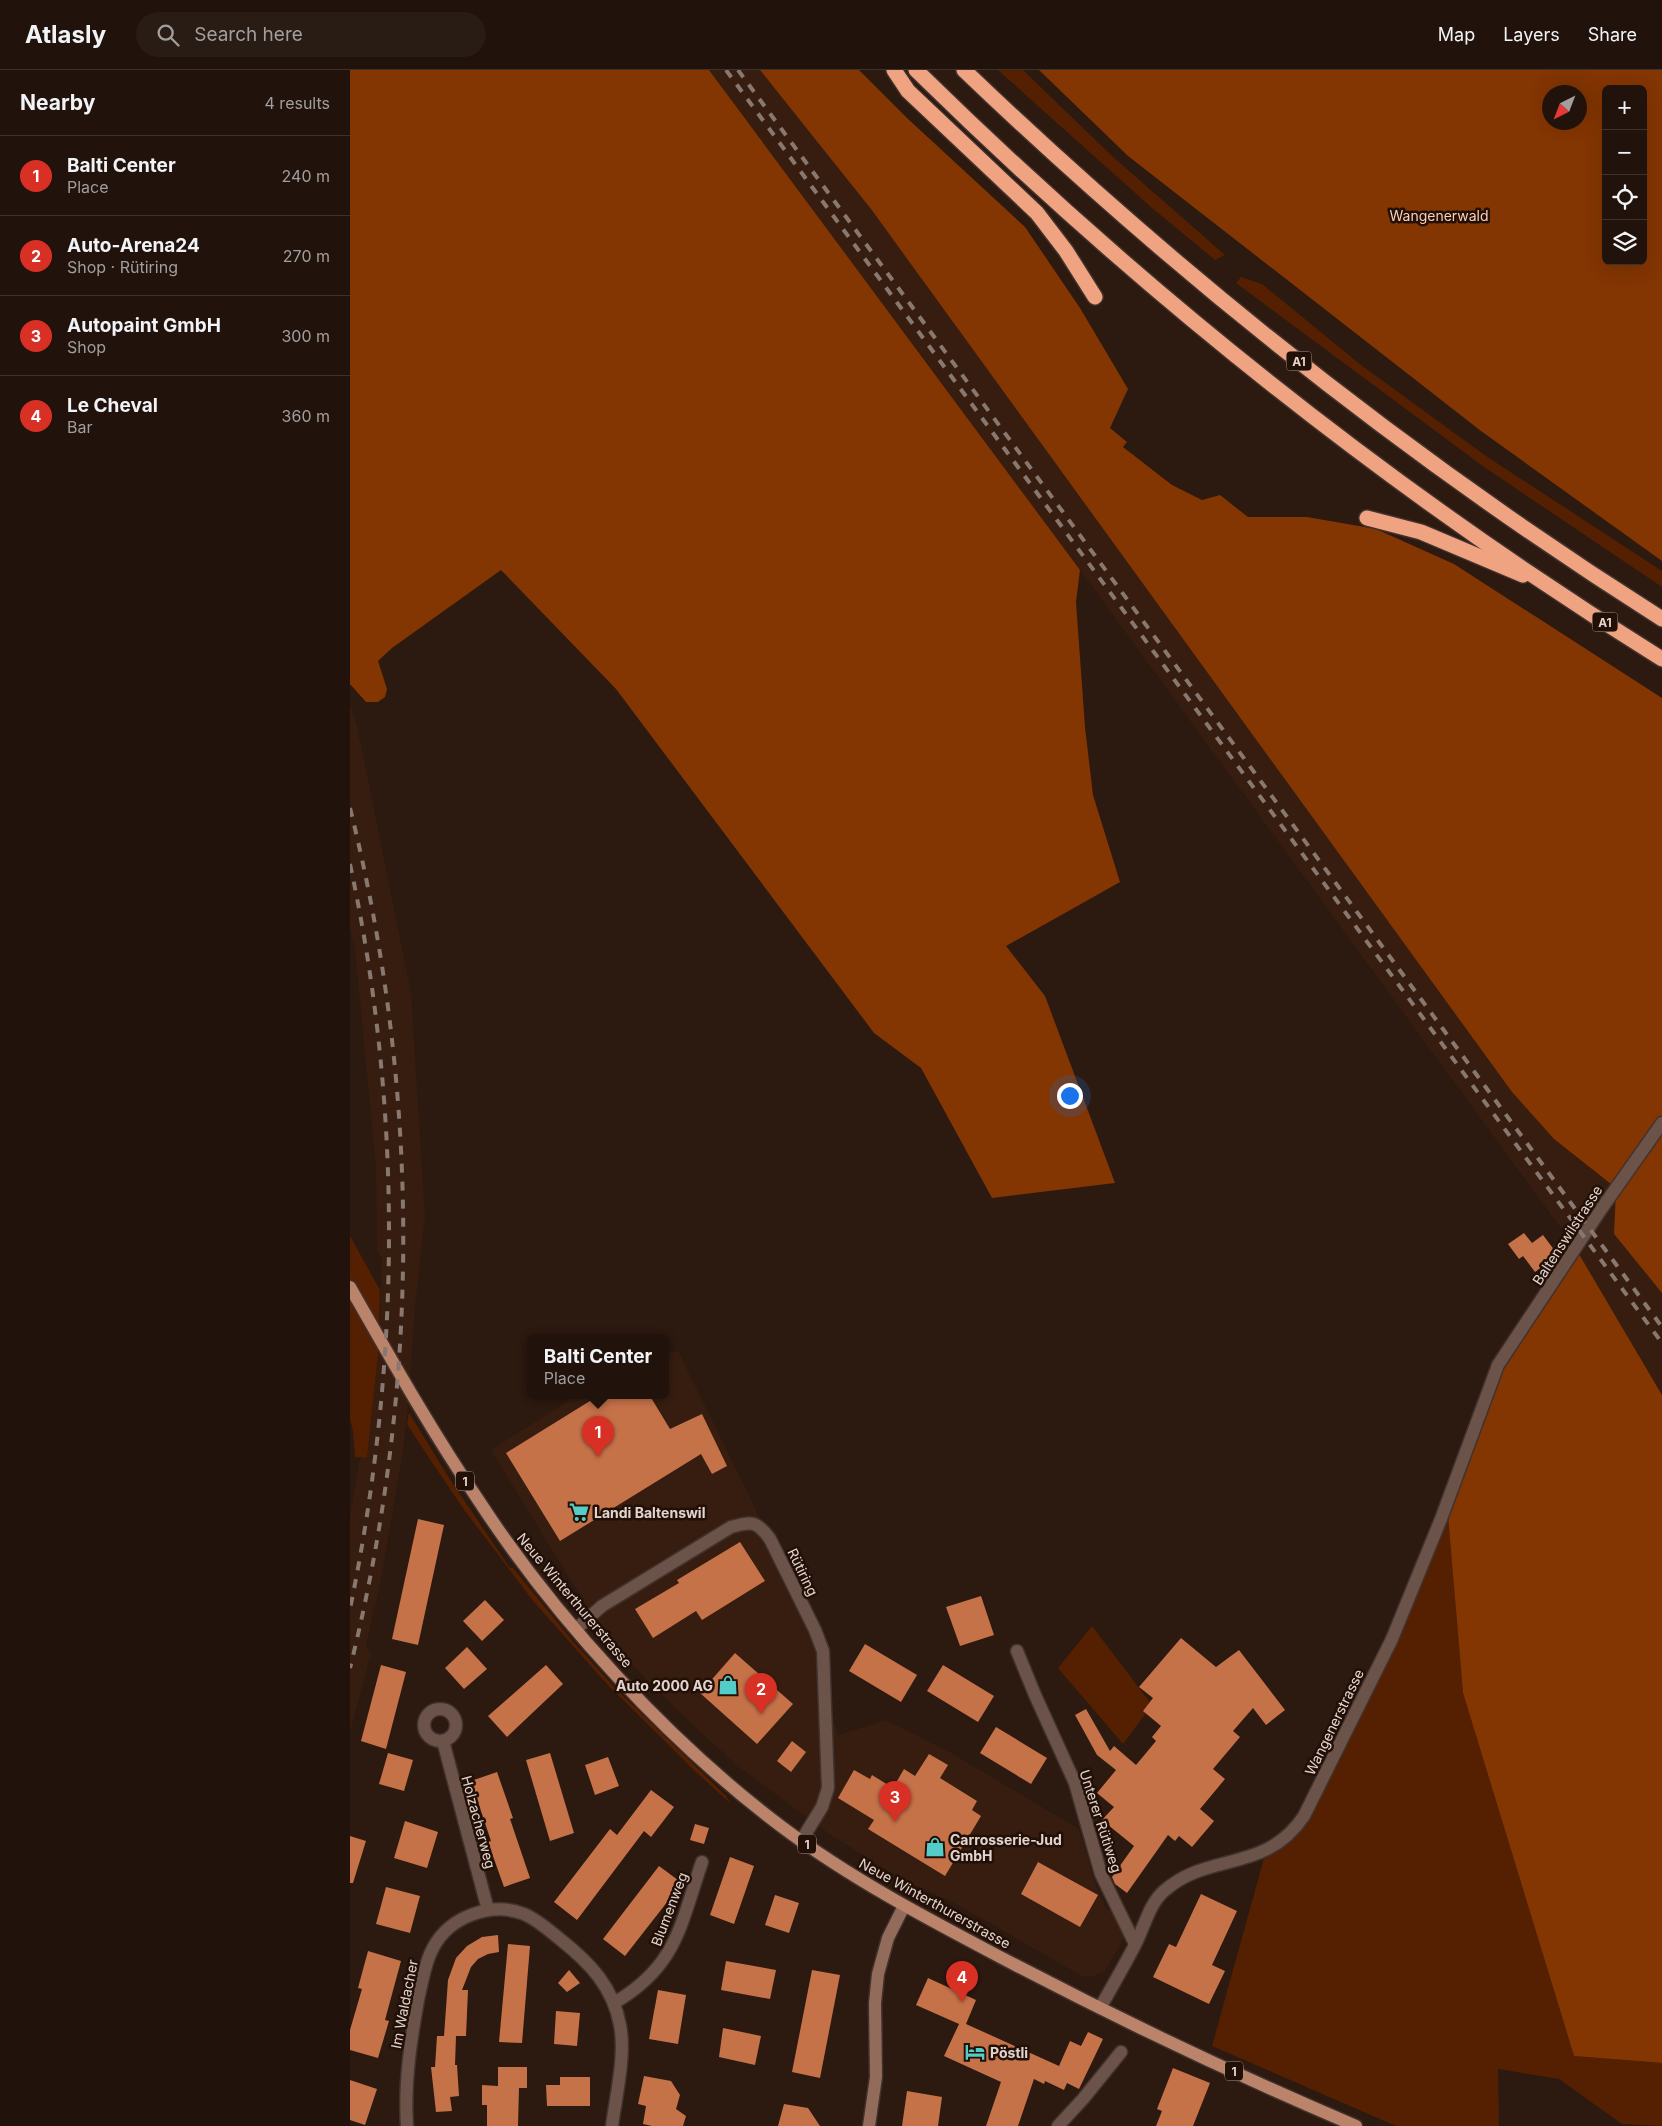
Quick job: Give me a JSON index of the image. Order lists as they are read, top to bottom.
{
  "streets": {
    "highway": ["A1"],
    "main road": ["1", "Neue Winterthurerstrasse"],
    "street": [
      "Baltenswilstrasse",
      "Rütiring",
      "Wangenerstrasse",
      "Unterer Rütiweg",
      "Holzacherweg",
      "Blumenweg",
      "Im Waldacher"
    ]
  },
  "crossings": [
    ["Baltenswilstrasse", "Wangenerstrasse"],
    ["Rütiring", "Neue Winterthurerstrasse"],
    ["Neue Winterthurerstrasse", "Wangenerstrasse"],
    ["Wangenerstrasse", "Unterer Rütiweg"],
    ["Holzacherweg", "Im Waldacher"],
    ["Blumenweg", "Im Waldacher"]
  ],
  "parks": ["Wangenerwald"],
  "places": {
    "supermarket": ["Landi Baltenswil"],
    "shop": ["Auto 2000 AG", "Carrosserie-Jud GmbH"],
    "hotel": ["Pöstli"]
  },
  "north": "bottom left",
  "page": {
    "header": "Atlasly",
    "search": "Search here",
    "nav": ["Map", "Layers", "Share"],
    "heading": ["Nearby", "4 results"],
    "map_buttons": ["+", "−"],
    "list": [
      {
        "mark": "1",
        "name": "Balti Center",
        "note": "Place",
        "value": "240 m"
      },
      {
        "mark": "2",
        "name": "Auto-Arena24",
        "note": "Shop · Rütiring",
        "value": "270 m"
      },
      {
        "mark": "3",
        "name": "Autopaint GmbH",
        "note": "Shop",
        "value": "300 m"
      },
      {
        "mark": "4",
        "name": "Le Cheval",
        "note": "Bar",
        "value": "360 m"
      }
    ],
    "popup": ["Balti Center", "Place"],
    "pins": [
      "1",
      "2",
      "3",
      "4"
    ]
  }
}
